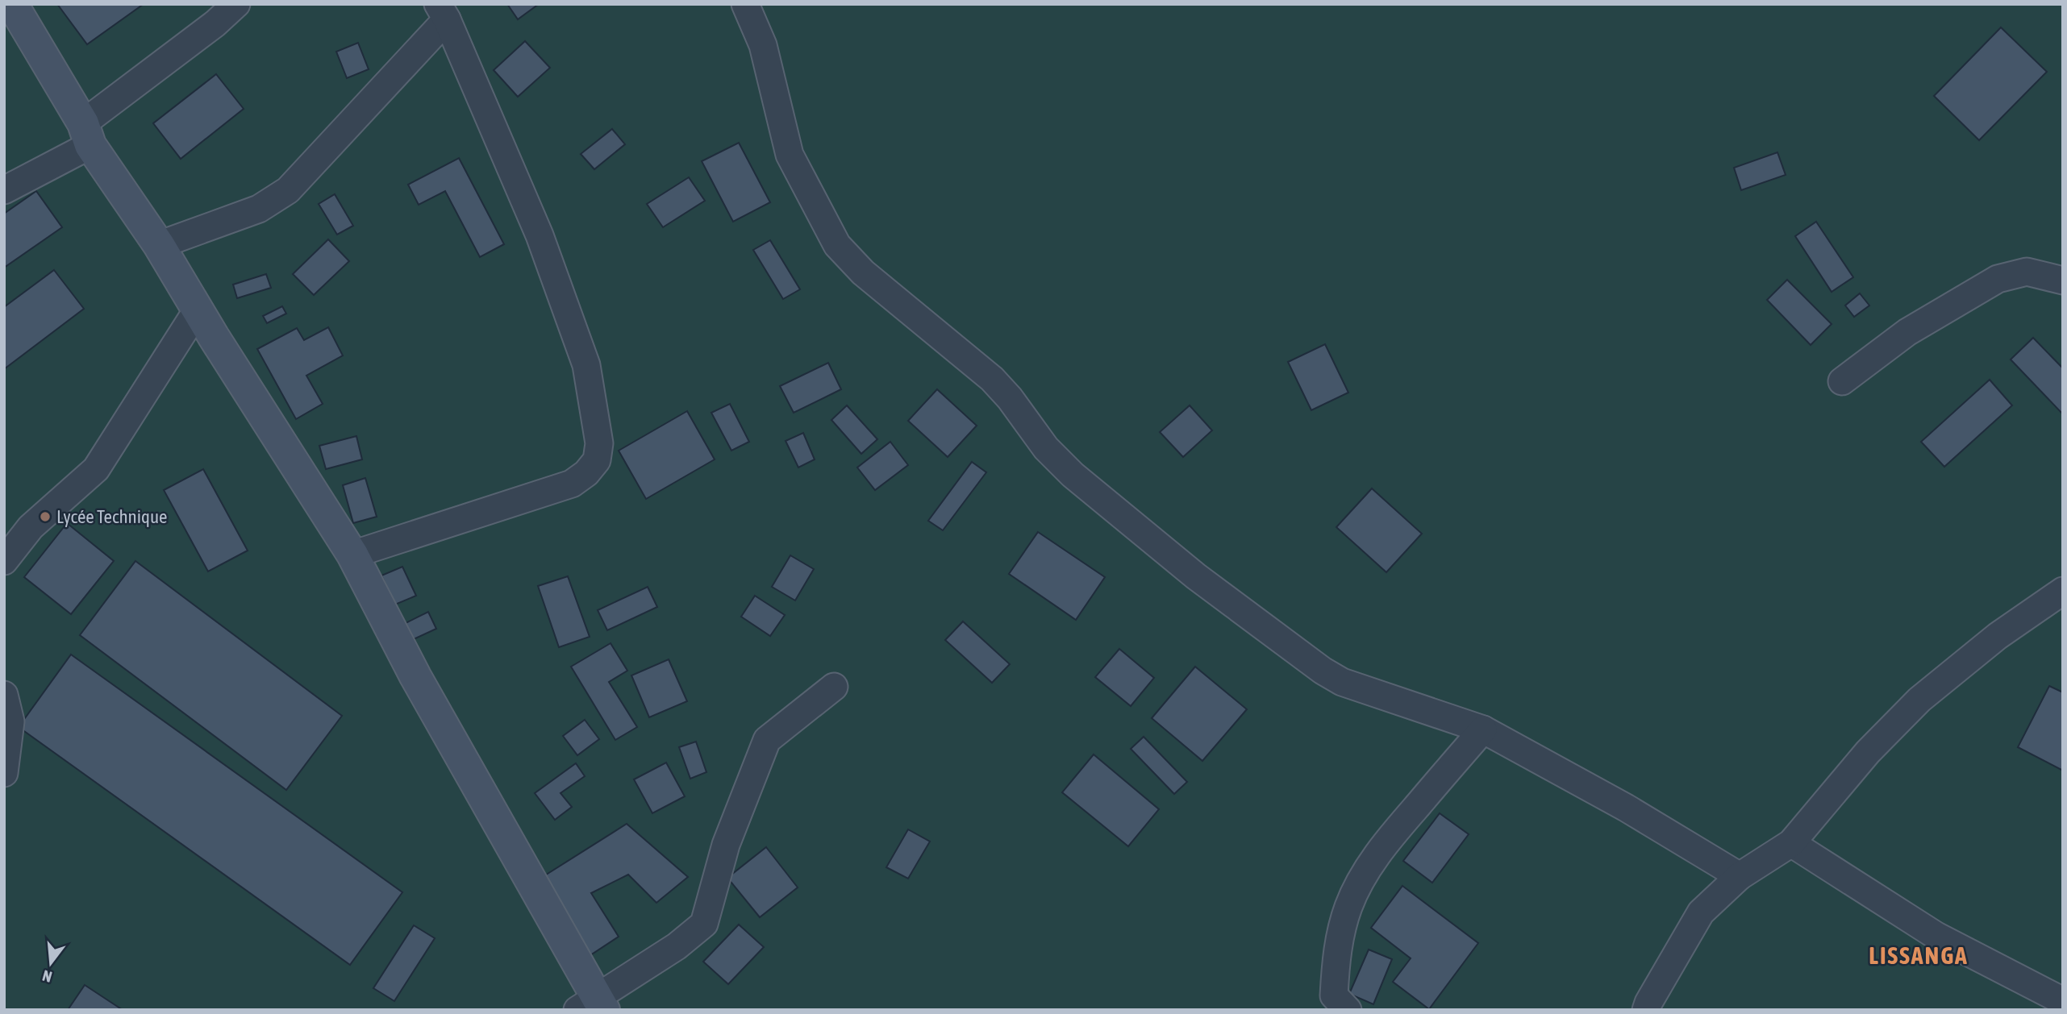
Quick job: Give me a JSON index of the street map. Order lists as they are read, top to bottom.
{
  "districts": ["LISSANGA"],
  "places": ["Lycée Technique"],
  "north": "bottom"
}
